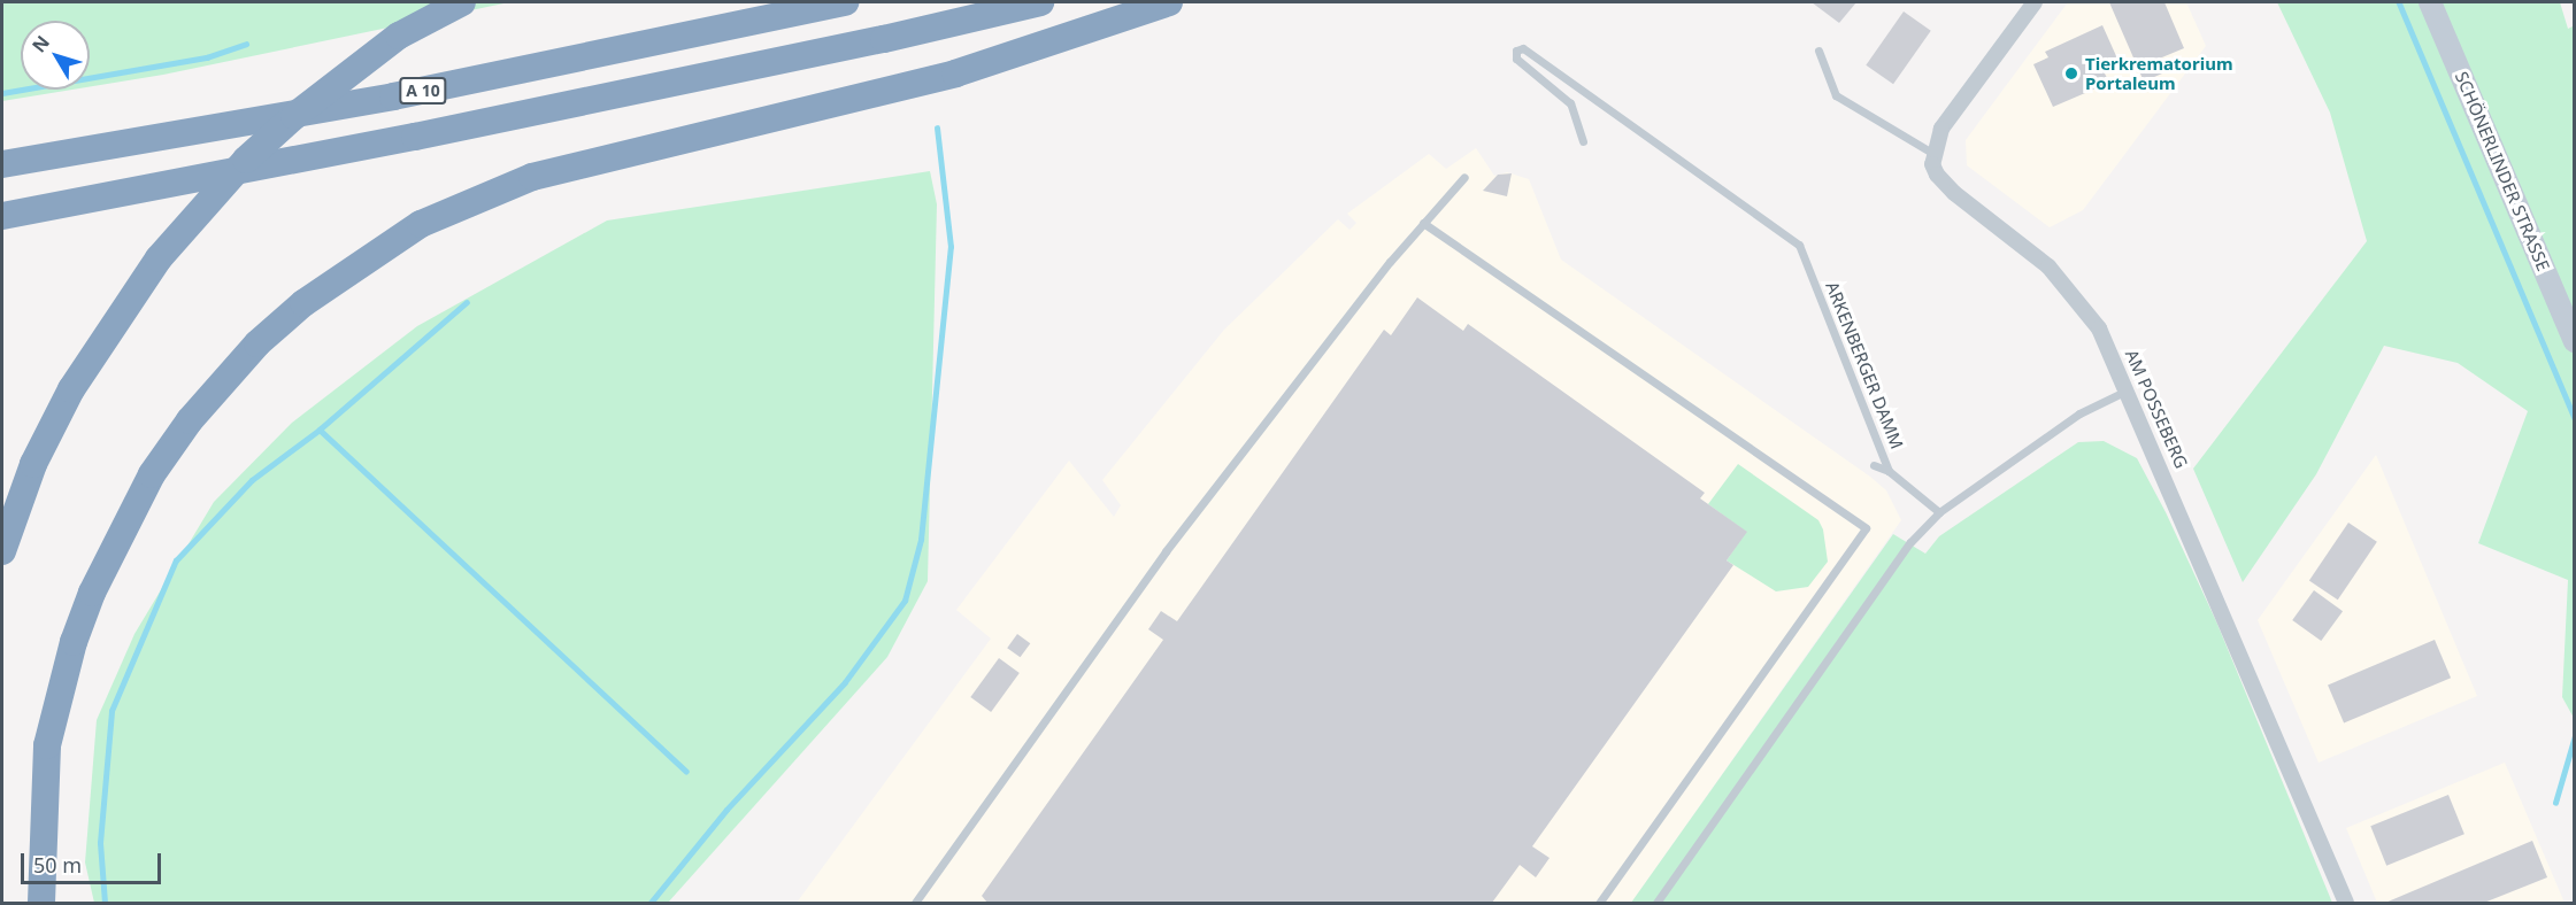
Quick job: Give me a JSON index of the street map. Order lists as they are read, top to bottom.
{
  "streets": {
    "highway": ["A 10"],
    "main road": ["SCHÖNERLINDER STRASSE"],
    "street": ["AM POSSEBERG"],
    "lane": ["ARKENBERGER DAMM"]
  },
  "places": ["Tierkrematorium Portaleum"],
  "scale_bar": "50 m",
  "north": "top left"
}
